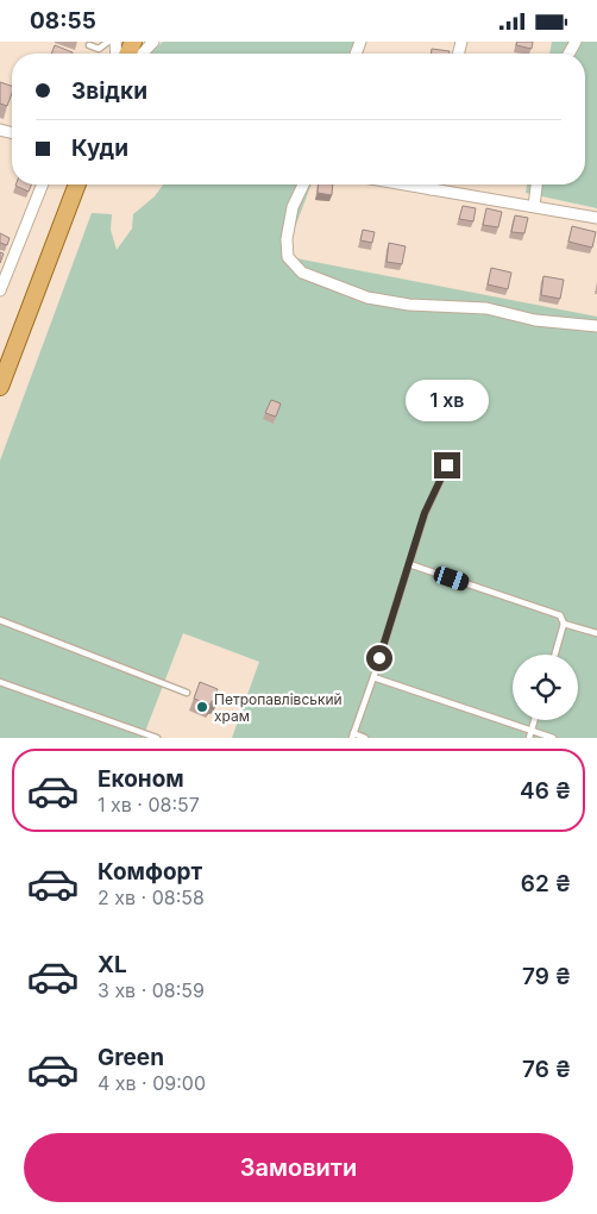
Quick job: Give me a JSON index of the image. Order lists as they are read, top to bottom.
{
  "places": ["Петропавлівський храм"],
  "page": {
    "status": "08:55",
    "banner": ["Звідки", "Куди"],
    "bubble": "1 хв",
    "list": [
      {
        "name": "Економ",
        "note": "1 хв · 08:57",
        "value": "46 ₴"
      },
      {
        "name": "Комфорт",
        "note": "2 хв · 08:58",
        "value": "62 ₴"
      },
      {
        "name": "XL",
        "note": "3 хв · 08:59",
        "value": "79 ₴"
      },
      {
        "name": "Green",
        "note": "4 хв · 09:00",
        "value": "76 ₴"
      }
    ],
    "buttons": "Замовити"
  }
}
